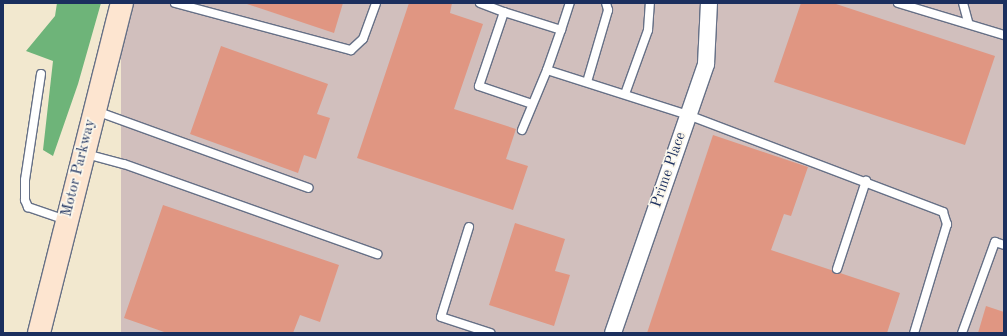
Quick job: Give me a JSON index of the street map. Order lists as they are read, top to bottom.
{
  "streets": {
    "main road": ["Motor Parkway"],
    "street": ["Prime Place"]
  }
}
